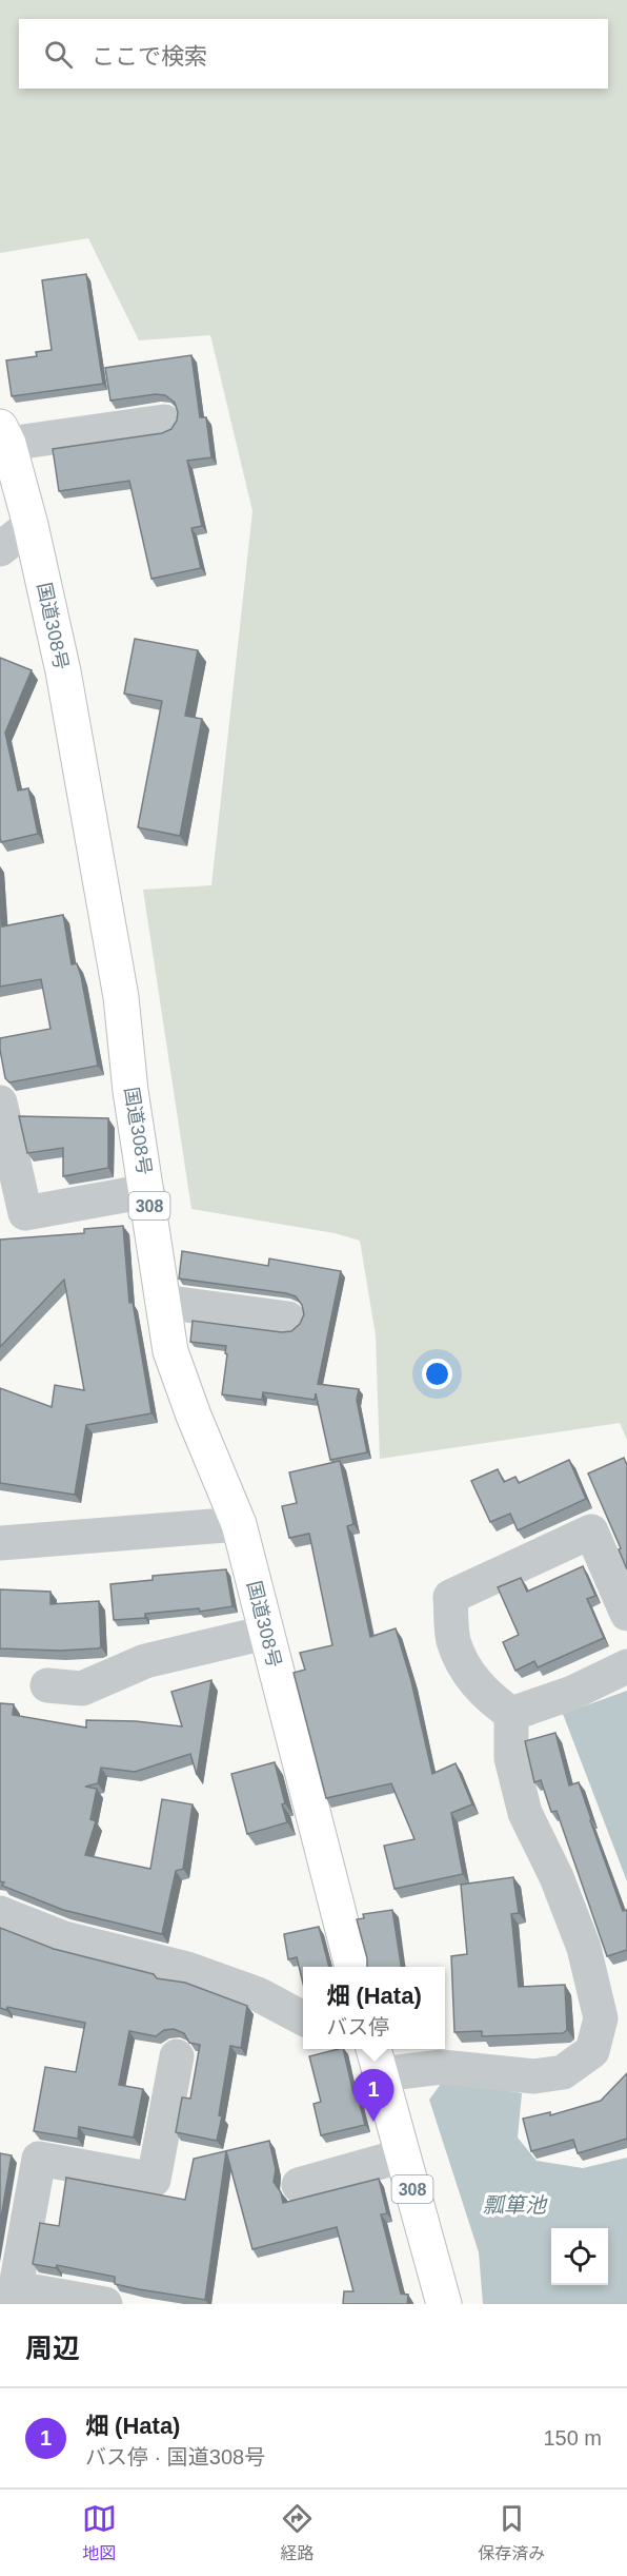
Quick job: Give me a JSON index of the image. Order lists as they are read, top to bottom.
{
  "streets": {
    "highway": ["国道308号", "308"]
  },
  "water": ["瓢箪池"],
  "page": {
    "search": "ここで検索",
    "popup": ["畑 (Hata)", "バス停"],
    "pins": "1",
    "heading": "周辺",
    "list": [
      {
        "mark": "1",
        "name": "畑 (Hata)",
        "note": "バス停 · 国道308号",
        "value": "150 m"
      }
    ],
    "nav": ["地図", "経路", "保存済み"]
  }
}
